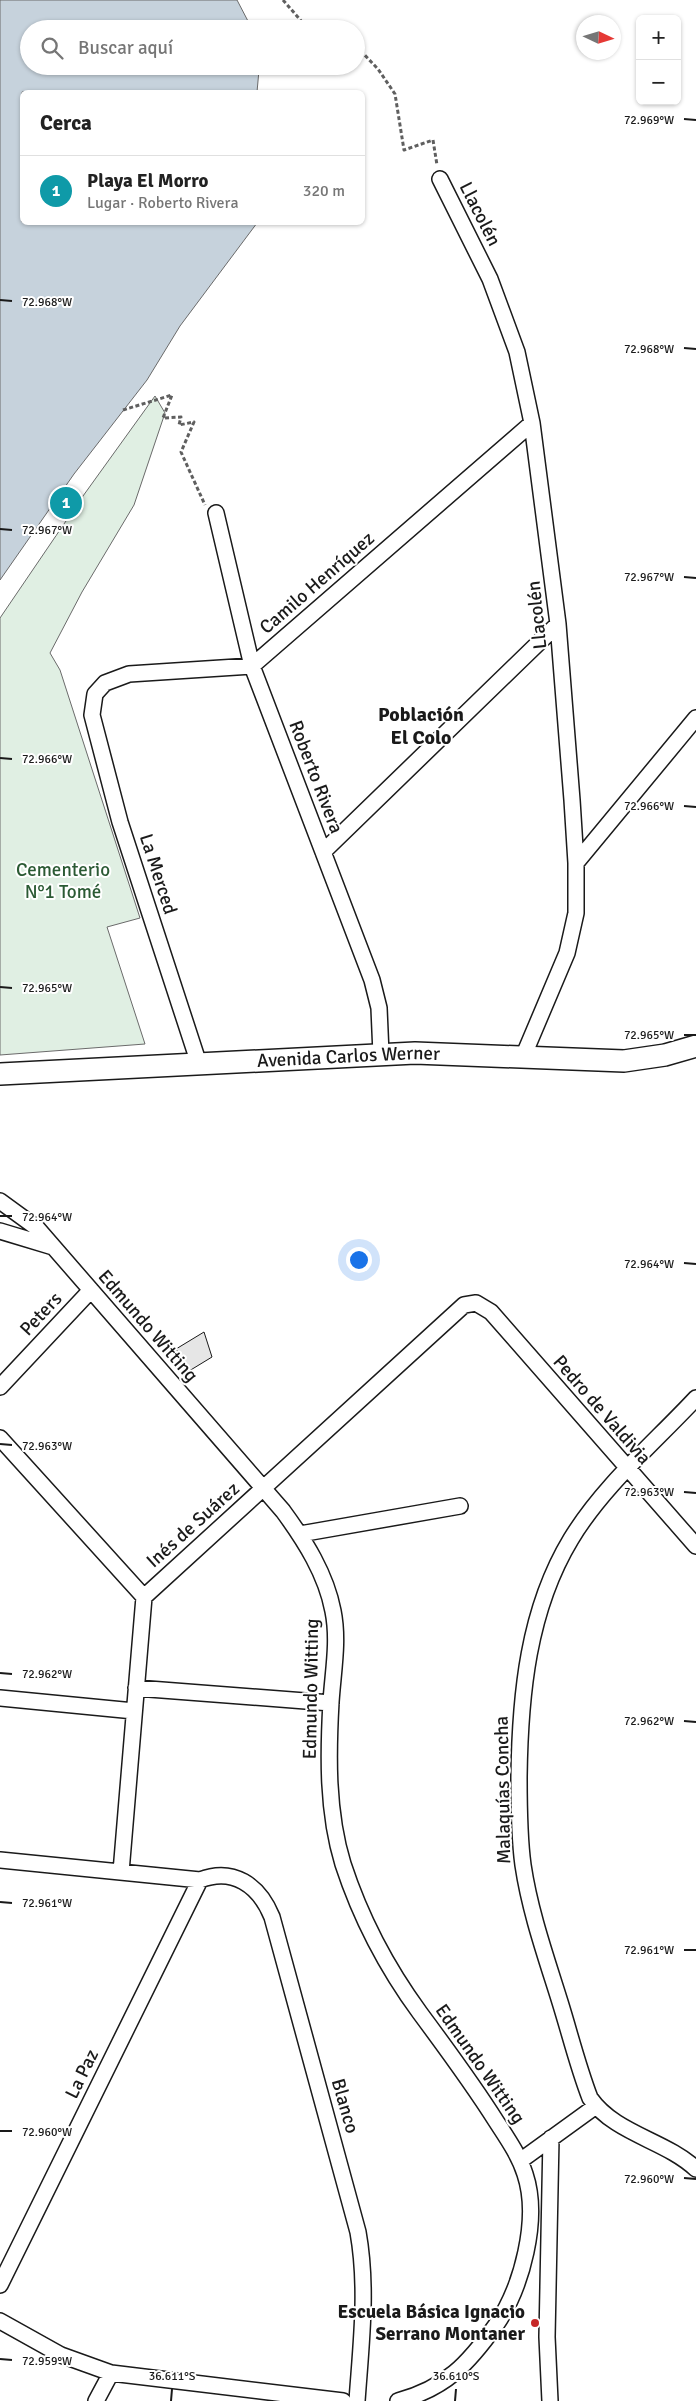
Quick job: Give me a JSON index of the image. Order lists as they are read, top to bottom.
{
  "streets": {
    "main road": ["Avenida Carlos Werner"],
    "street": [
      "Llacolén",
      "Camilo Henríquez",
      "Roberto Rivera",
      "La Merced",
      "Peters",
      "Edmundo Witting",
      "Pedro de Valdivia",
      "Inés de Suárez",
      "Malaquías Concha",
      "La Paz",
      "Blanco"
    ]
  },
  "crossings": [
    ["Llacolén", "Camilo Henríquez"],
    ["Llacolén", "Avenida Carlos Werner"],
    ["Camilo Henríquez", "Roberto Rivera"],
    ["Camilo Henríquez", "La Merced"],
    ["Roberto Rivera", "La Merced"],
    ["Roberto Rivera", "Avenida Carlos Werner"],
    ["La Merced", "Avenida Carlos Werner"],
    ["Peters", "Edmundo Witting"],
    ["Edmundo Witting", "Inés de Suárez"],
    ["Pedro de Valdivia", "Inés de Suárez"],
    ["Pedro de Valdivia", "Malaquías Concha"],
    ["Inés de Suárez", "Blanco"],
    ["La Paz", "Blanco"]
  ],
  "districts": ["Población El Colo"],
  "parks": ["Cementerio N°1 Tomé"],
  "places": ["Escuela Básica Ignacio Serrano Montaner"],
  "north": "right",
  "page": {
    "map_buttons": ["+", "−"],
    "search": "Buscar aquí",
    "heading": "Cerca",
    "list": [
      {
        "mark": "1",
        "name": "Playa El Morro",
        "note": "Lugar · Roberto Rivera",
        "value": "320 m"
      }
    ],
    "pins": "1"
  },
  "coordinates": [
    "72.969°W",
    "72.968°W",
    "72.967°W",
    "72.966°W",
    "72.965°W",
    "72.964°W",
    "72.963°W",
    "72.962°W",
    "72.961°W",
    "72.960°W",
    "72.959°W",
    "36.611°S",
    "36.610°S"
  ]
}
